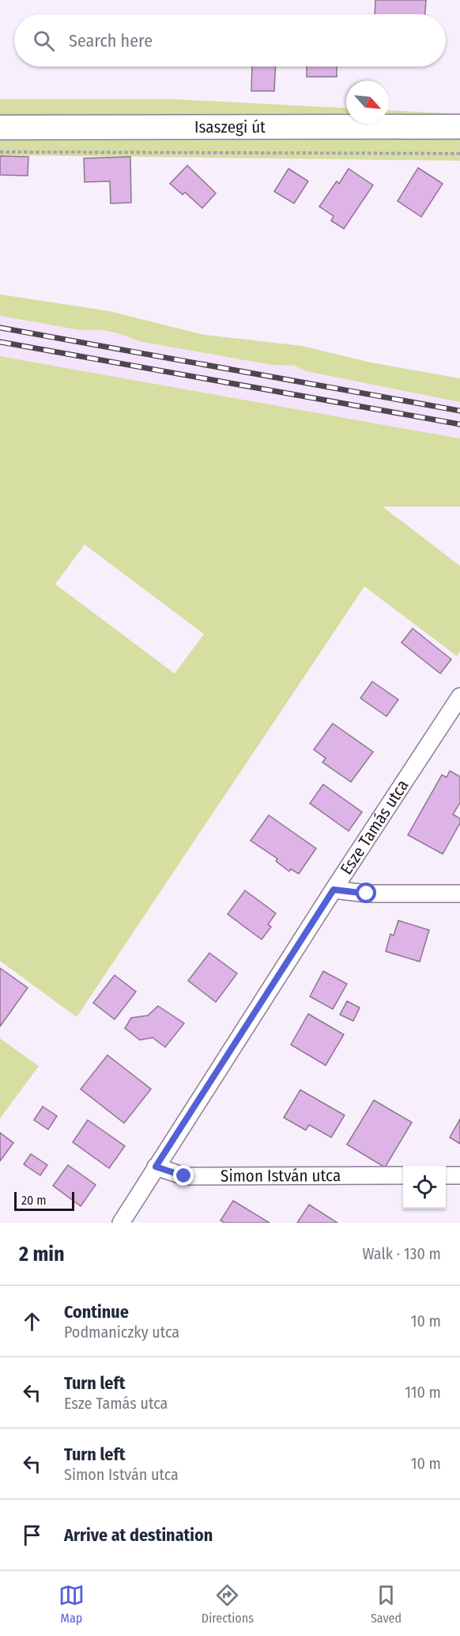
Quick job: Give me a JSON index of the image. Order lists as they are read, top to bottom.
{
  "streets": {
    "main road": ["Isaszegi út"],
    "street": ["Esze Tamás utca", "Simon István utca"]
  },
  "crossings": [
    ["Esze Tamás utca", "Simon István utca"]
  ],
  "scale_bar": "20 m",
  "north": "bottom right",
  "page": {
    "search": "Search here",
    "scale": "20 m",
    "heading": ["2 min", "Walk · 130 m"],
    "list": [
      ["Continue", "Podmaniczky utca", "10 m"],
      ["Turn left", "Esze Tamás utca", "110 m"],
      ["Turn left", "Simon István utca", "10 m"],
      "Arrive at destination"
    ],
    "nav": ["Map", "Directions", "Saved"]
  }
}
